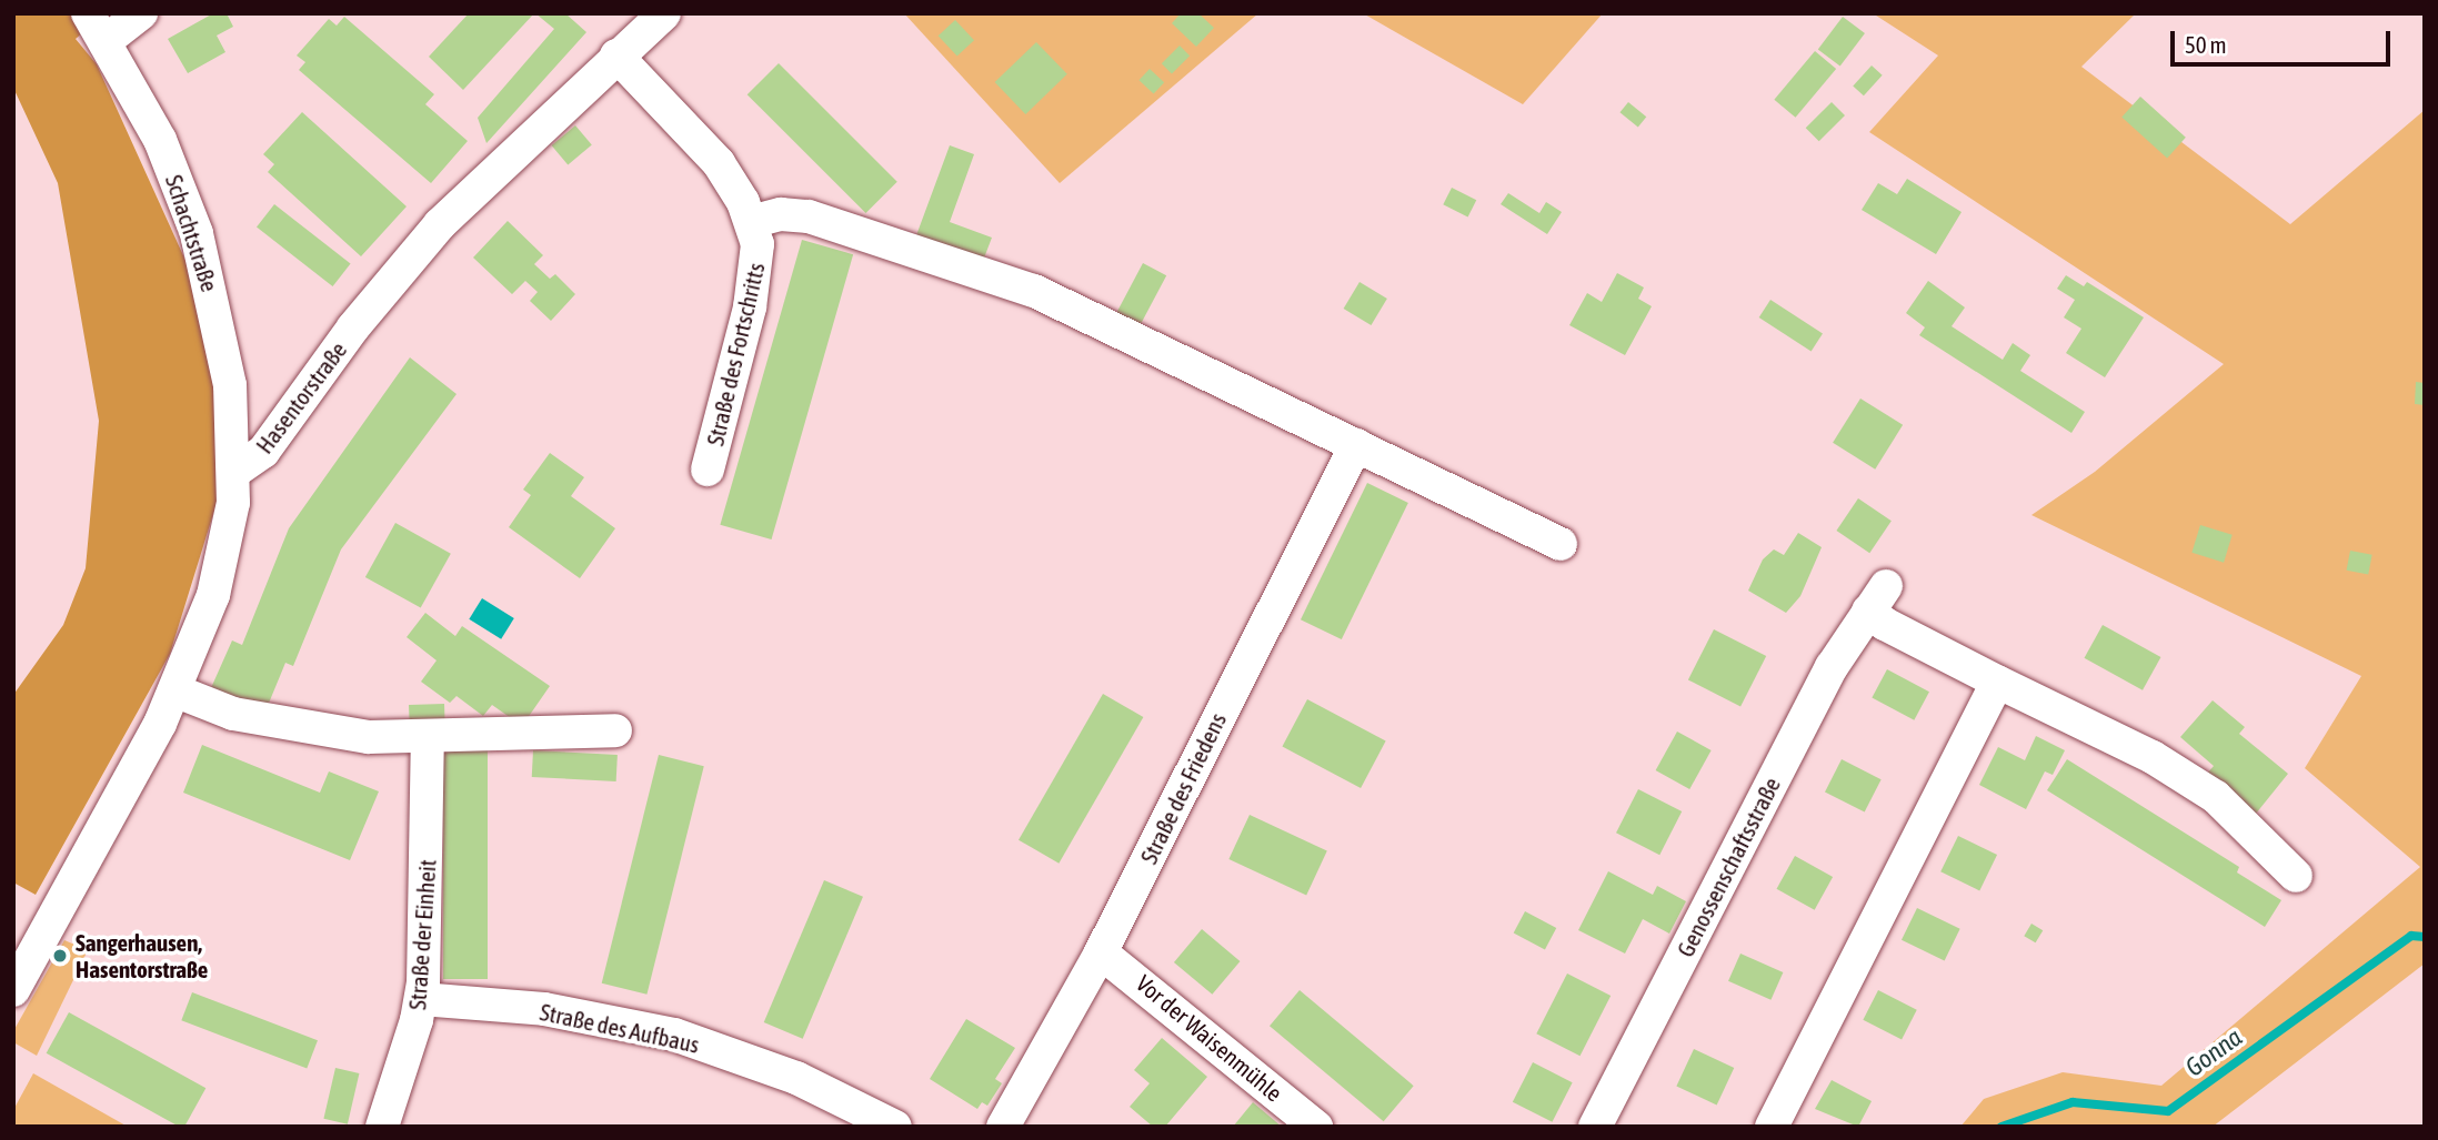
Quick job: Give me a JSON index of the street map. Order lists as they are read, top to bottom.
{
  "streets": {
    "street": [
      "Schachtstraße",
      "Straße des Fortschritts",
      "Hasentorstraße",
      "Straße des Friedens",
      "Genossenschaftsstraße",
      "Straße der Einheit",
      "Straße des Aufbaus",
      "Vor der Waisenmühle"
    ]
  },
  "crossings": [
    ["Schachtstraße", "Hasentorstraße"],
    ["Straße des Fortschritts", "Hasentorstraße"],
    ["Straße des Friedens", "Vor der Waisenmühle"],
    ["Straße der Einheit", "Straße des Aufbaus"]
  ],
  "water": ["Gonna"],
  "places": ["Sangerhausen, Hasentorstraße"],
  "scale_bar": "50 m"
}
